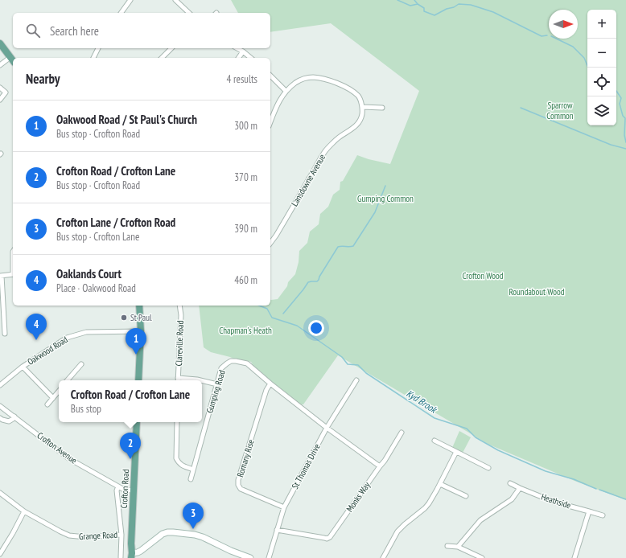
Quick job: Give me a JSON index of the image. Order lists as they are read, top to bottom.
{
  "streets": {
    "main road": ["Crofton Road"],
    "street": [
      "Lansdowne Avenue",
      "Clareville Road",
      "Oakwood Road",
      "Gumping Road",
      "Crofton Avenue",
      "Romany Rise",
      "St Thomas Drive",
      "Monks Way",
      "Heathside",
      "Grange Road"
    ]
  },
  "crossings": [
    ["Gumping Road", "Romany Rise"],
    ["Crofton Avenue", "Crofton Road"],
    ["Crofton Avenue", "Grange Road"],
    ["Romany Rise", "St Thomas Drive"],
    ["St Thomas Drive", "Monks Way"]
  ],
  "water": ["Kyd Brook"],
  "parks": [
    "Sparrow Common",
    "Gumping Common",
    "Crofton Wood",
    "Roundabout Wood",
    "Chapman's Heath"
  ],
  "places": ["St Paul"],
  "north": "right",
  "page": {
    "map_buttons": ["+", "−"],
    "search": "Search here",
    "heading": ["Nearby", "4 results"],
    "list": [
      {
        "mark": "1",
        "name": "Oakwood Road / St Paul's Church",
        "note": "Bus stop · Crofton Road",
        "value": "300 m"
      },
      {
        "mark": "2",
        "name": "Crofton Road / Crofton Lane",
        "note": "Bus stop · Crofton Road",
        "value": "370 m"
      },
      {
        "mark": "3",
        "name": "Crofton Lane / Crofton Road",
        "note": "Bus stop · Crofton Lane",
        "value": "390 m"
      },
      {
        "mark": "4",
        "name": "Oaklands Court",
        "note": "Place · Oakwood Road",
        "value": "460 m"
      }
    ],
    "pins": [
      "4",
      "1",
      "2",
      "3"
    ],
    "popup": ["Crofton Road / Crofton Lane", "Bus stop"]
  }
}
